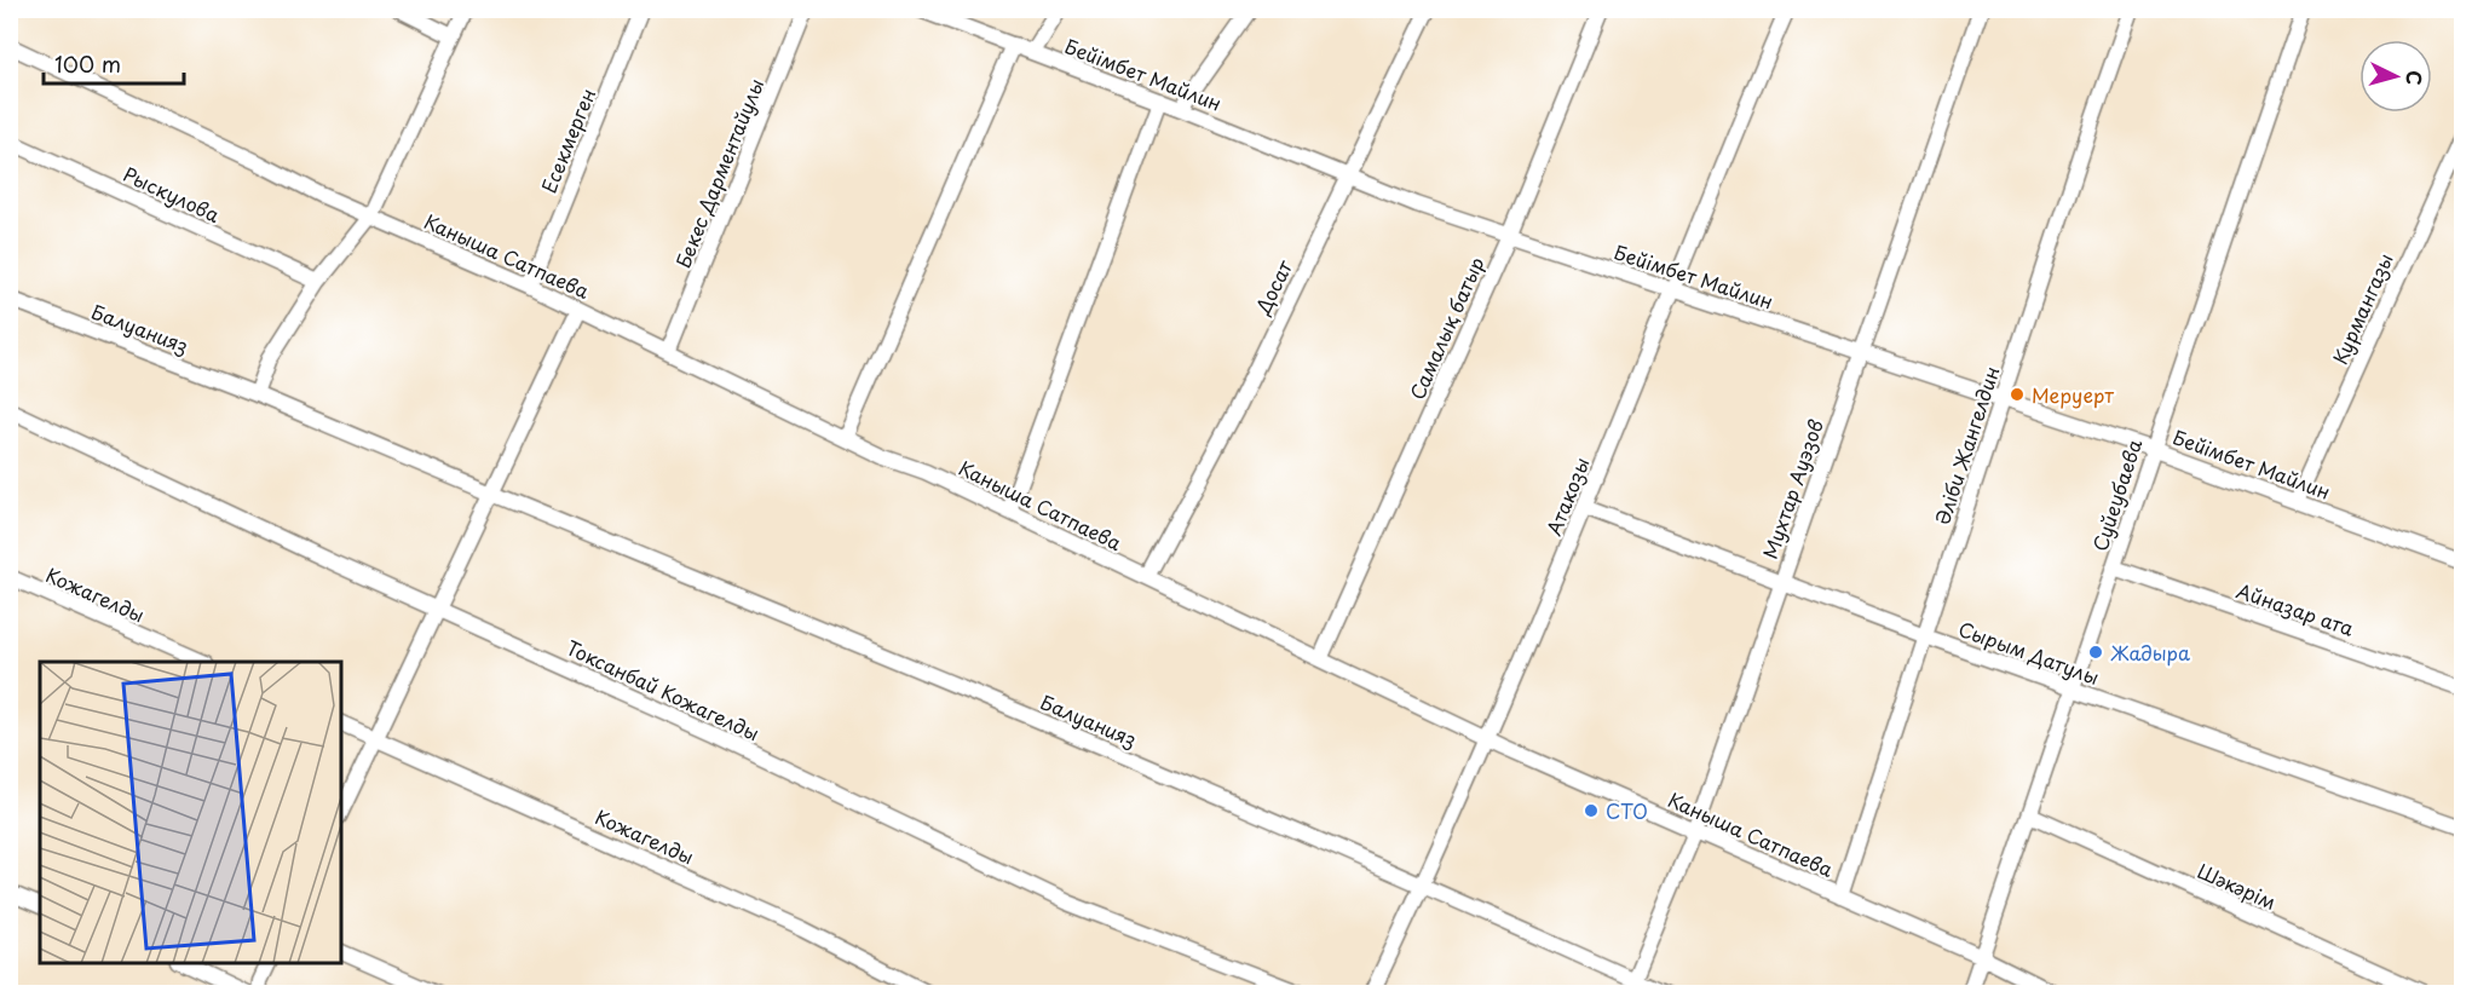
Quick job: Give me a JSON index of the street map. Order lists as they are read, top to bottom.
{
  "streets": {
    "street": [
      "Бейімбет Майлин",
      "Eсекмерген",
      "Бекес Дарментайулы",
      "Рыскулова",
      "Каныша Сатпаева",
      "Досат",
      "Курмангазы",
      "Балуанияз",
      "Самалық батыр",
      "Әліби Жангелдин",
      "Мухтар Ауэзов",
      "Суйеубаева",
      "Атакозы",
      "Кожагелды",
      "Айназар ата",
      "Сырым Датулы",
      "Токсанбай Кожагелды",
      "Шәкәрім"
    ]
  },
  "crossings": [
    ["Бейімбет Майлин", "Досат"],
    ["Бейімбет Майлин", "Курмангазы"],
    ["Бейімбет Майлин", "Самалық батыр"],
    ["Бейімбет Майлин", "Әліби Жангелдин"],
    ["Бейімбет Майлин", "Мухтар Ауэзов"],
    ["Бейімбет Майлин", "Суйеубаева"],
    ["Бейімбет Майлин", "Атакозы"],
    ["Eсекмерген", "Каныша Сатпаева"],
    ["Бекес Дарментайулы", "Каныша Сатпаева"],
    ["Каныша Сатпаева", "Досат"],
    ["Каныша Сатпаева", "Самалық батыр"],
    ["Каныша Сатпаева", "Әліби Жангелдин"],
    ["Каныша Сатпаева", "Мухтар Ауэзов"],
    ["Каныша Сатпаева", "Суйеубаева"],
    ["Каныша Сатпаева", "Атакозы"],
    ["Балуанияз", "Мухтар Ауэзов"],
    ["Балуанияз", "Атакозы"],
    ["Әліби Жангелдин", "Сырым Датулы"],
    ["Мухтар Ауэзов", "Сырым Датулы"],
    ["Суйеубаева", "Айназар ата"],
    ["Суйеубаева", "Сырым Датулы"],
    ["Суйеубаева", "Шәкәрім"],
    ["Атакозы", "Сырым Датулы"]
  ],
  "places": ["Меруерт", "Жадыра", "CTO"],
  "scale_bar": "100 m",
  "north": "right"
}
